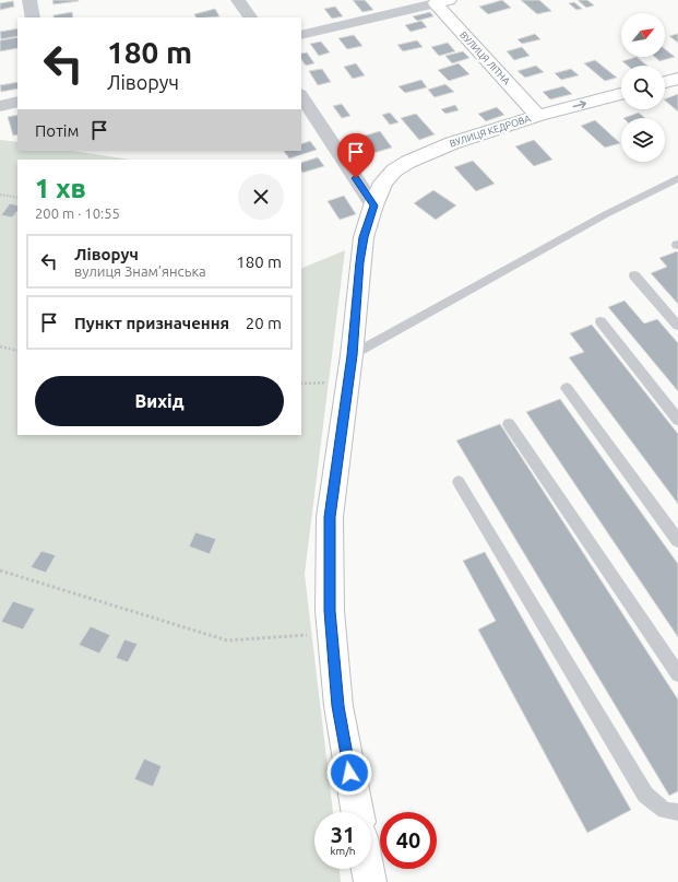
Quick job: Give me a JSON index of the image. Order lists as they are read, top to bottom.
{
  "streets": {
    "street": ["ВУЛИЦЯ ЛІТНА", "ВУЛИЦЯ КЕДРОВА"]
  },
  "crossings": [
    ["ВУЛИЦЯ ЛІТНА", "ВУЛИЦЯ КЕДРОВА"]
  ],
  "north": "top right",
  "page": {
    "turn": ["180 m", "Ліворуч"],
    "then": "Потім",
    "heading": ["1 хв", "200 m · 10:55"],
    "list": [
      {
        "name": "Ліворуч",
        "note": "вулиця Знам’янська",
        "value": "180 m"
      },
      {
        "name": "Пункт призначення",
        "value": "20 m"
      }
    ],
    "buttons": "Вихід",
    "speed": "31 km/h",
    "limit": "40"
  }
}
